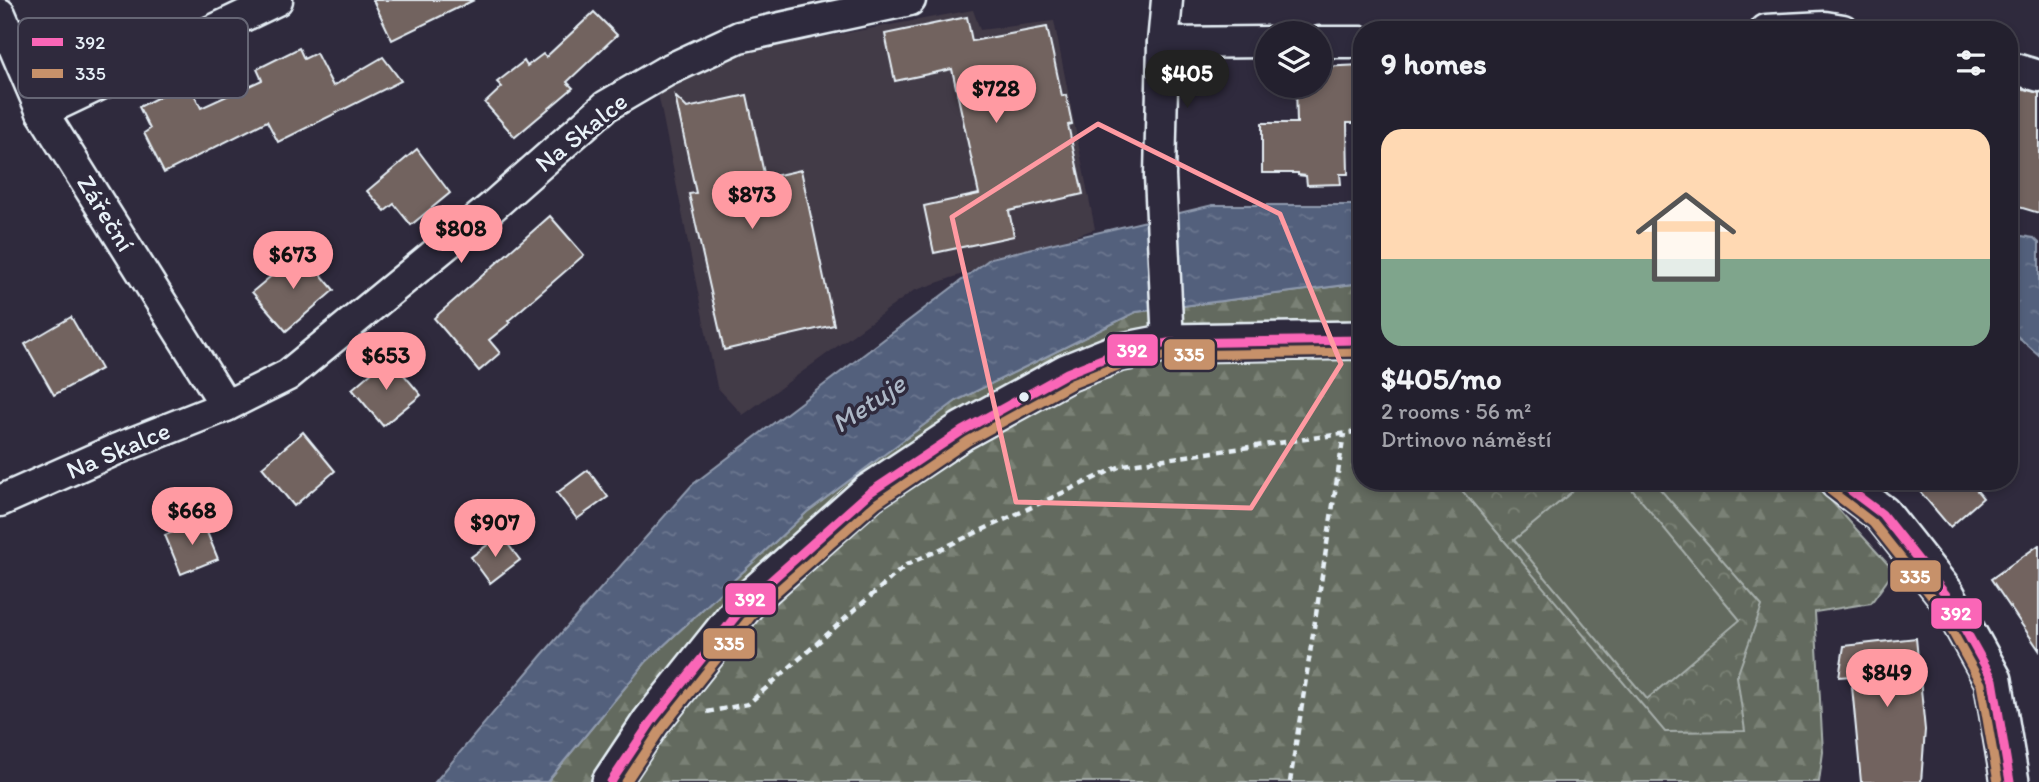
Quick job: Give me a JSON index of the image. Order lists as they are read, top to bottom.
{
  "streets": {
    "street": ["Na Skalce", "Zářeční"]
  },
  "crossings": [
    ["Na Skalce", "Zářeční"]
  ],
  "water": ["Metuje"],
  "lines": ["transit line 392", "transit line 335"],
  "legend": ["392", "335"],
  "page": {
    "heading": "9 homes",
    "price": [
      "$405",
      "$728",
      "$873",
      "$808",
      "$673",
      "$653",
      "$668",
      "$907",
      "$849"
    ],
    "list": [
      {
        "name": "$405/mo",
        "note": "2 rooms · 56 m² · Drtinovo náměstí"
      }
    ]
  }
}
